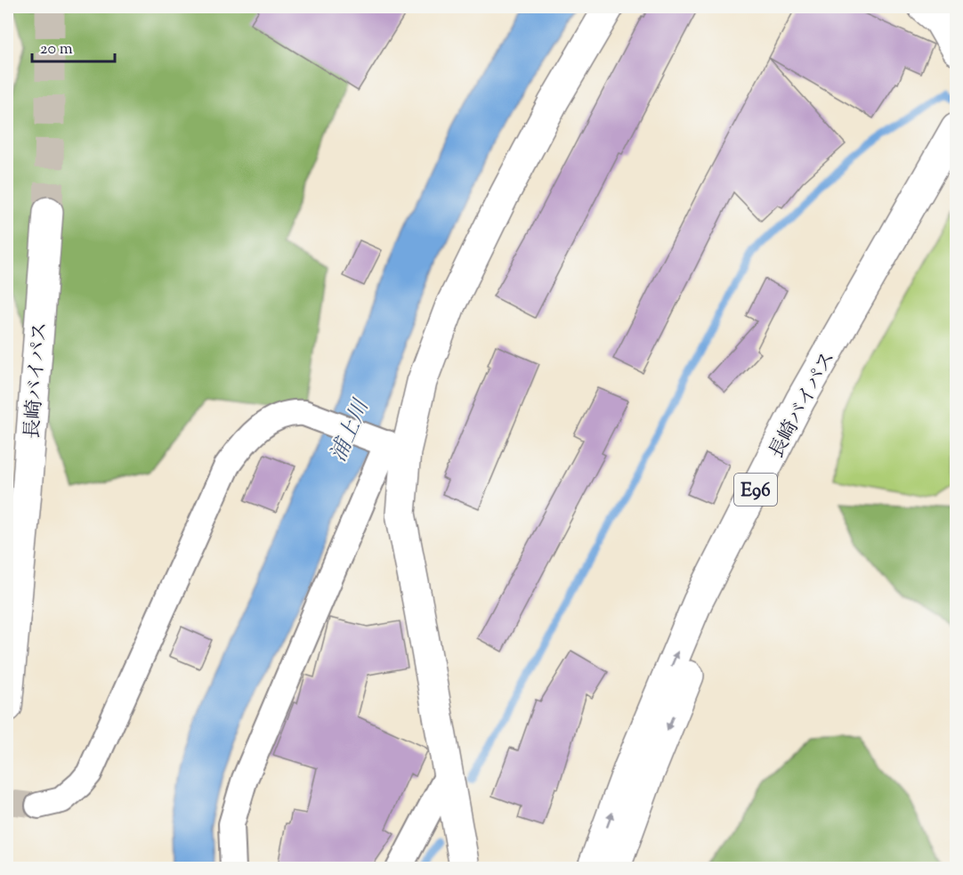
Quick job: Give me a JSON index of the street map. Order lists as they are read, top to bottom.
{
  "streets": {
    "main road": ["長崎バイパス", "E96"]
  },
  "water": ["浦上川"],
  "scale_bar": "20 m"
}
